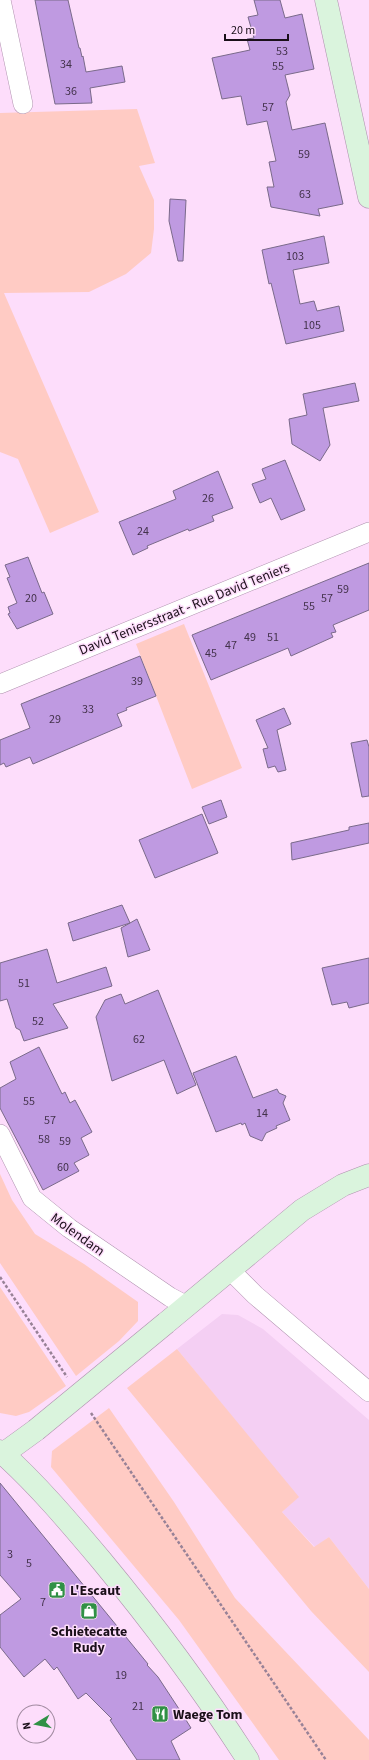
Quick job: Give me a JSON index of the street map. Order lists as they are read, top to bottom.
{
  "streets": {
    "street": ["David Teniersstraat - Rue David Teniers", "Molendam"]
  },
  "places": {
    "public building": ["L'Escaut"],
    "shop": ["Schietecatte Rudy"],
    "restaurant": ["Waege Tom"]
  },
  "house_numbers": [
    "53",
    "34",
    "55",
    "36",
    "57",
    "59",
    "63",
    "103",
    "105",
    "26",
    "24",
    "59",
    "20",
    "57",
    "55",
    "49",
    "51",
    "47",
    "45",
    "39",
    "33",
    "29",
    "51",
    "52",
    "62",
    "55",
    "14",
    "57",
    "58",
    "59",
    "60",
    "3",
    "5",
    "7",
    "19",
    "21"
  ],
  "scale_bar": "20 m",
  "north": "left"
}
